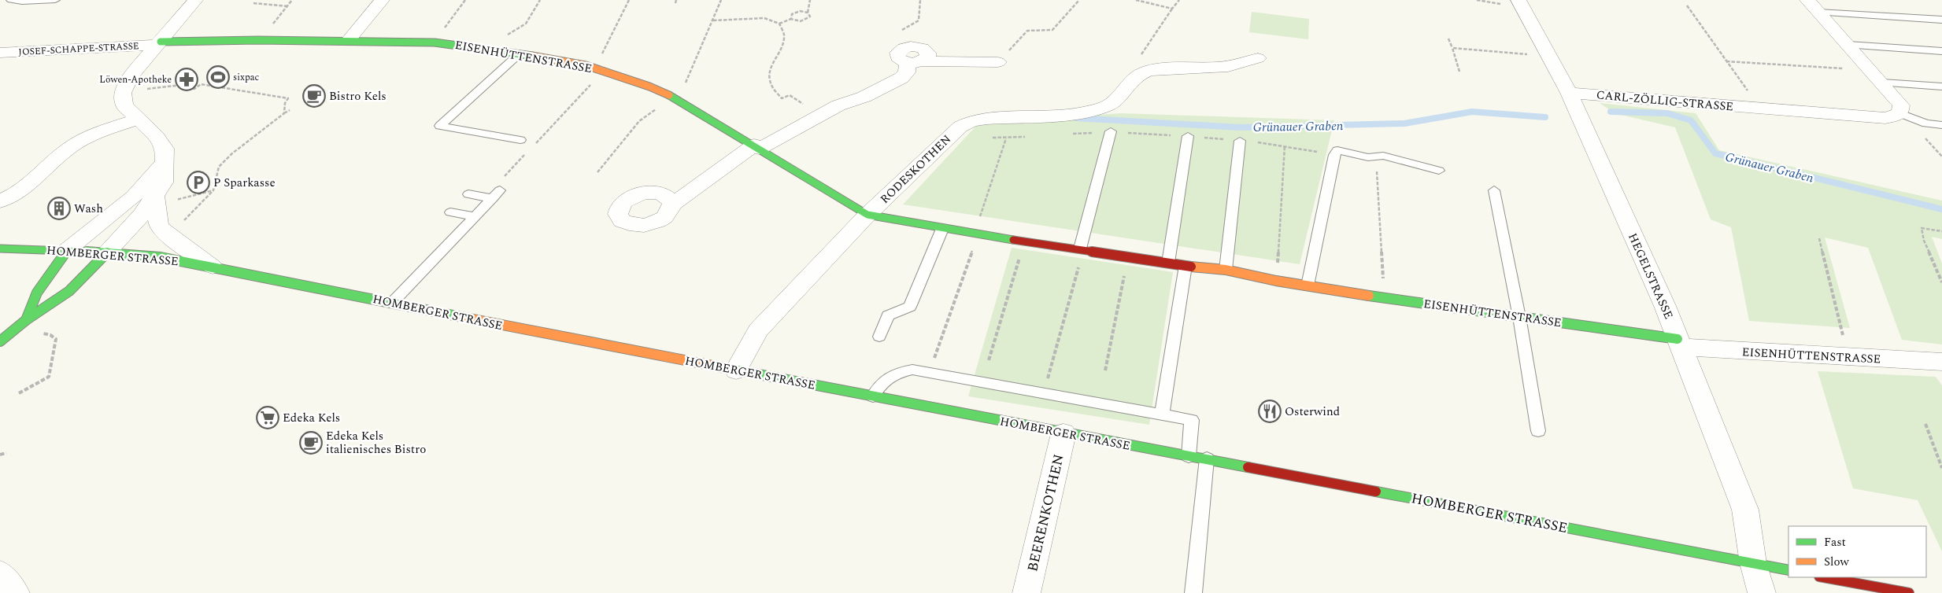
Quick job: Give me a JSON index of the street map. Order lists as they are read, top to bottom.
{
  "streets": {
    "street": [
      "JOSEF-SCHAPPE-STRASSE",
      "EISENHÜTTENSTRASSE",
      "CARL-ZÖLLIG-STRASSE",
      "RODESKOTHEN",
      "HOMBERGER STRASSE",
      "HEGELSTRASSE",
      "BEERENKOTHEN"
    ]
  },
  "crossings": [
    ["JOSEF-SCHAPPE-STRASSE", "EISENHÜTTENSTRASSE"],
    ["EISENHÜTTENSTRASSE", "RODESKOTHEN"],
    ["EISENHÜTTENSTRASSE", "HEGELSTRASSE"],
    ["CARL-ZÖLLIG-STRASSE", "HEGELSTRASSE"],
    ["RODESKOTHEN", "HOMBERGER STRASSE"],
    ["HOMBERGER STRASSE", "HEGELSTRASSE"],
    ["HOMBERGER STRASSE", "BEERENKOTHEN"]
  ],
  "water": ["Grünauer Graben"],
  "places": {
    "sports": ["sixpac"],
    "pharmacy": ["Löwen-Apotheke"],
    "cafe": ["Bistro Kels", "Edeka Kels italienisches Bistro"],
    "parking": ["P Sparkasse"],
    "building": ["Wash"],
    "restaurant": ["Osterwind"],
    "supermarket": ["Edeka Kels"]
  },
  "legend": ["Fast", "Slow"]
}
